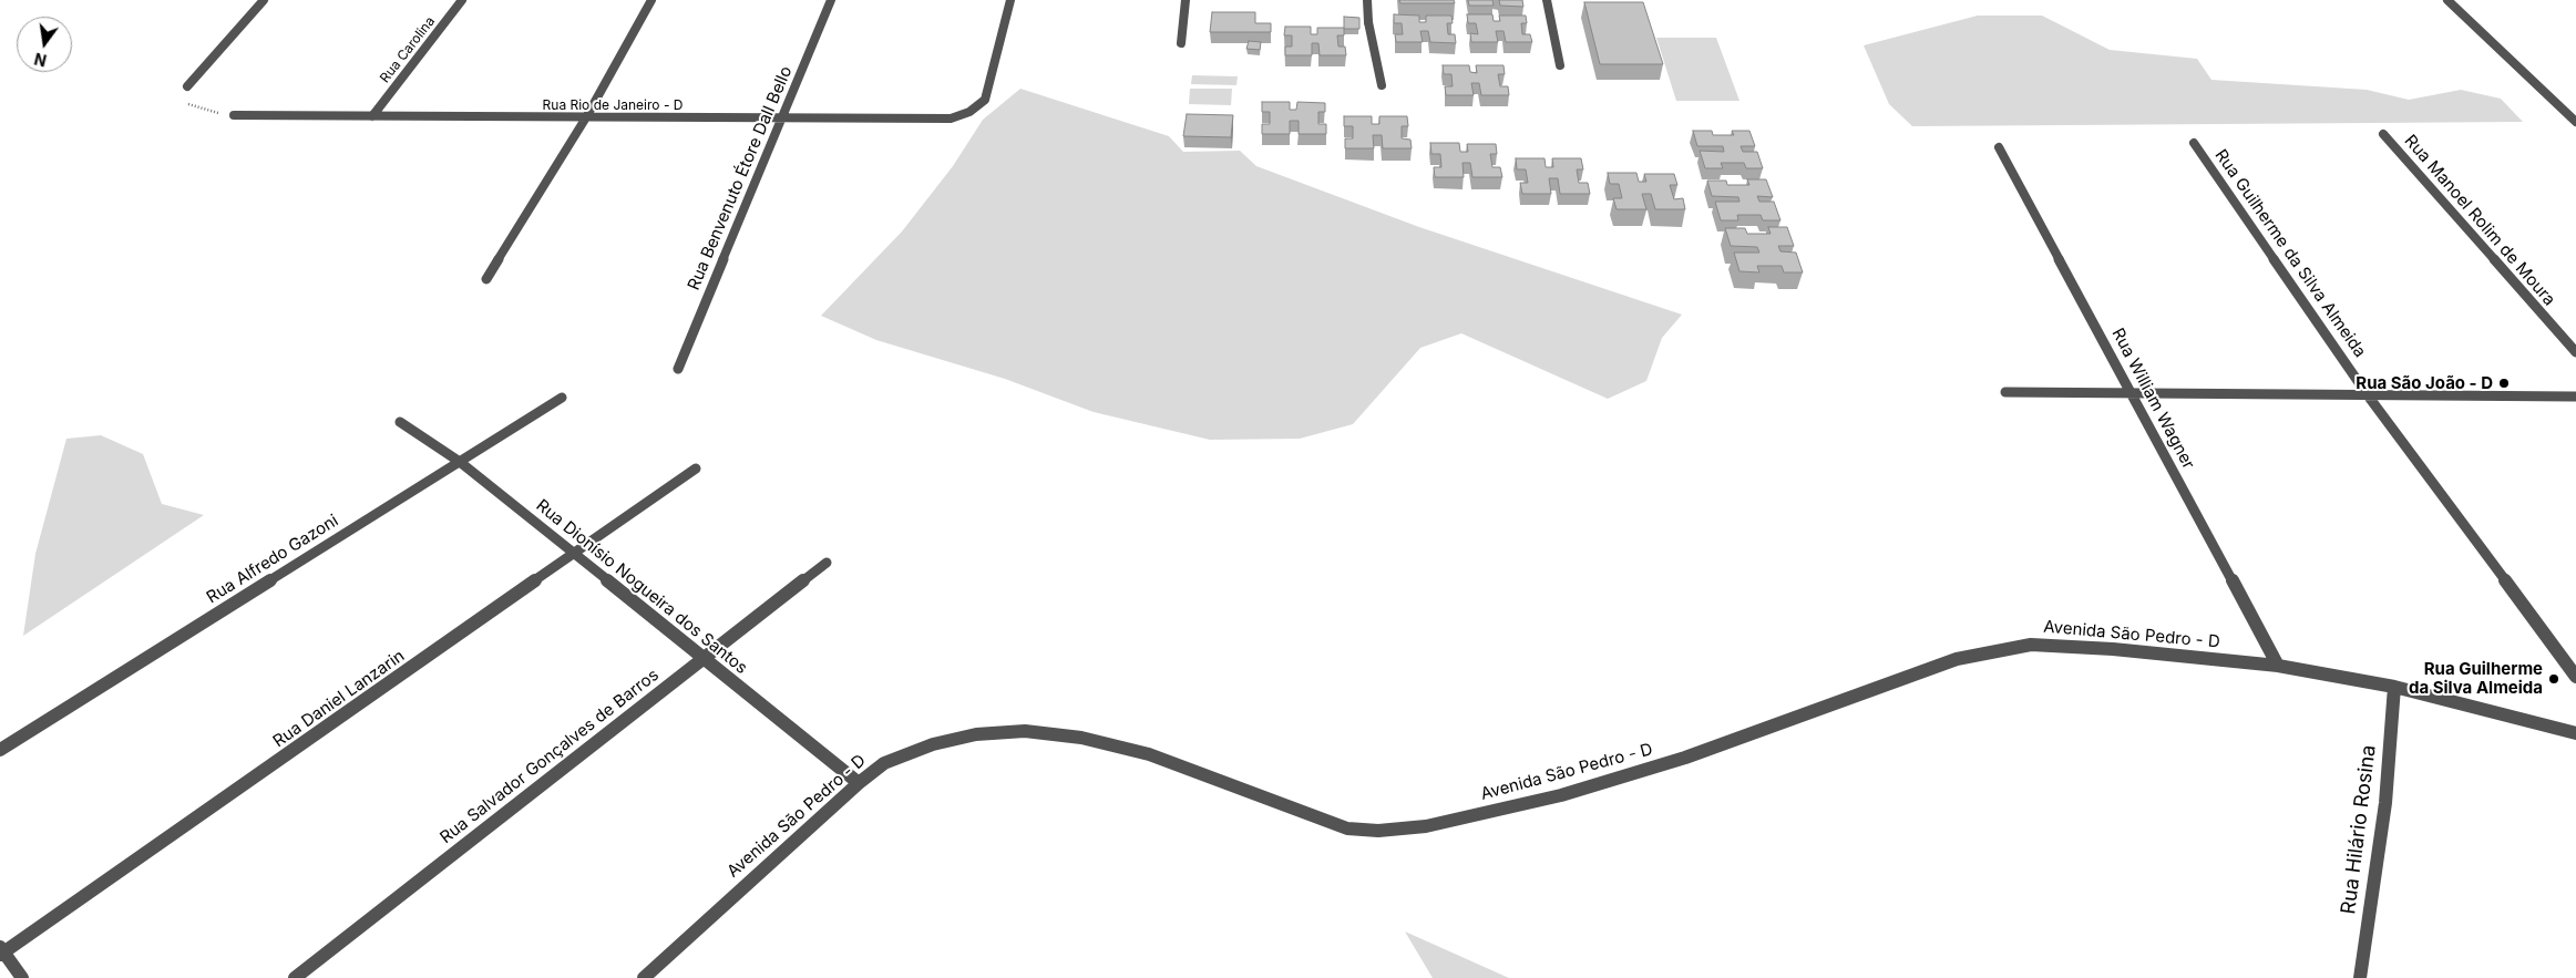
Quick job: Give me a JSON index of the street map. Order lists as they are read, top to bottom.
{
  "streets": {
    "street": [
      "Rua Carolina",
      "Rua Rio de Janeiro - D",
      "Rua Benvenuto Étore Dall Bello",
      "Rua Manoel Rolim de Moura",
      "Rua Guilherme da Silva Almeida",
      "Rua William Wagner",
      "Rua Alfredo Gazoni",
      "Rua Dionísio Nogueira dos Santos",
      "Avenida São Pedro - D",
      "Rua Daniel Lanzarin",
      "Rua Salvador Gonçalves de Barros",
      "Rua Hilário Rosina"
    ]
  },
  "crossings": [
    ["Rua Carolina", "Rua Rio de Janeiro - D"],
    ["Rua Rio de Janeiro - D", "Rua Benvenuto Étore Dall Bello"],
    ["Rua William Wagner", "Avenida São Pedro - D"],
    ["Rua Alfredo Gazoni", "Rua Dionísio Nogueira dos Santos"],
    ["Rua Dionísio Nogueira dos Santos", "Avenida São Pedro - D"],
    ["Rua Dionísio Nogueira dos Santos", "Rua Daniel Lanzarin"],
    ["Rua Dionísio Nogueira dos Santos", "Rua Salvador Gonçalves de Barros"],
    ["Avenida São Pedro - D", "Rua Hilário Rosina"]
  ],
  "places": ["Rua São João - D", "Rua Guilherme da Silva Almeida"],
  "north": "bottom"
}
